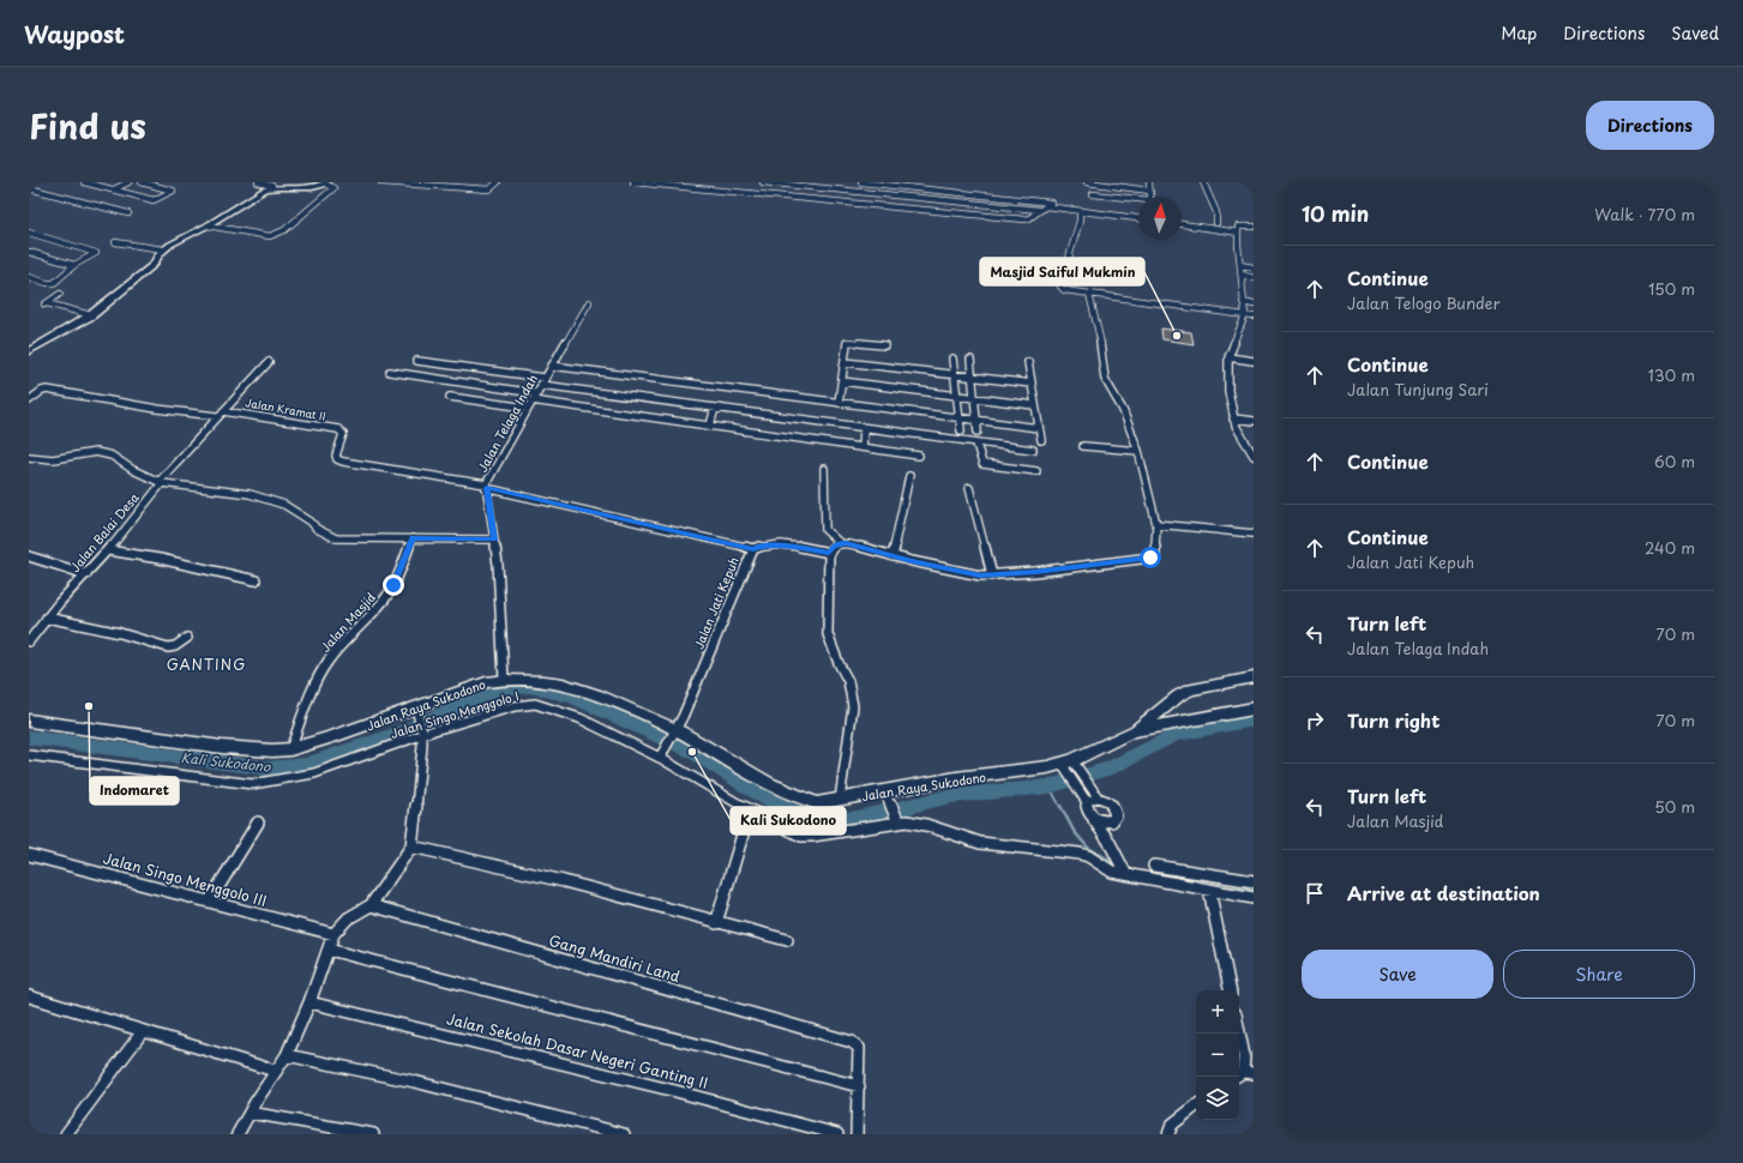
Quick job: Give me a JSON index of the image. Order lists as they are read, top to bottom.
{
  "streets": {
    "main road": ["Jalan Raya Sukodono"],
    "street": [
      "Jalan Kramat II",
      "Jalan Telaga Indah",
      "Jalan Balai Desa",
      "Jalan Jati Kepuh",
      "Jalan Masjid",
      "Jalan Singo Menggolo I",
      "Jalan Singo Menggolo III",
      "Gang Mandiri Land",
      "Jalan Sekolah Dasar Negeri Ganting II"
    ]
  },
  "crossings": [
    ["Jalan Kramat II", "Jalan Balai Desa"],
    ["Jalan Kramat II", "Jalan Jati Kepuh"],
    ["Jalan Telaga Indah", "Jalan Jati Kepuh"],
    ["Jalan Telaga Indah", "Jalan Raya Sukodono"],
    ["Jalan Jati Kepuh", "Jalan Raya Sukodono"],
    ["Jalan Jati Kepuh", "Jalan Singo Menggolo I"],
    ["Jalan Masjid", "Jalan Raya Sukodono"]
  ],
  "districts": ["GANTING"],
  "water": ["Kali Sukodono"],
  "places": ["Masjid Saiful Mukmin", "Indomaret", "Kali Sukodono"],
  "north": "top",
  "page": {
    "header": "Waypost",
    "nav": ["Map", "Directions", "Saved"],
    "title": "Find us",
    "buttons": [
      "Directions",
      ["Save", "Share"]
    ],
    "heading": ["10 min", "Walk · 770 m"],
    "list": [
      ["Continue", "Jalan Telogo Bunder", "150 m"],
      ["Continue", "Jalan Tunjung Sari", "130 m"],
      ["Continue", "60 m"],
      ["Continue", "Jalan Jati Kepuh", "240 m"],
      ["Turn left", "Jalan Telaga Indah", "70 m"],
      ["Turn right", "70 m"],
      ["Turn left", "Jalan Masjid", "50 m"],
      "Arrive at destination"
    ],
    "map_buttons": ["+", "−"]
  }
}
